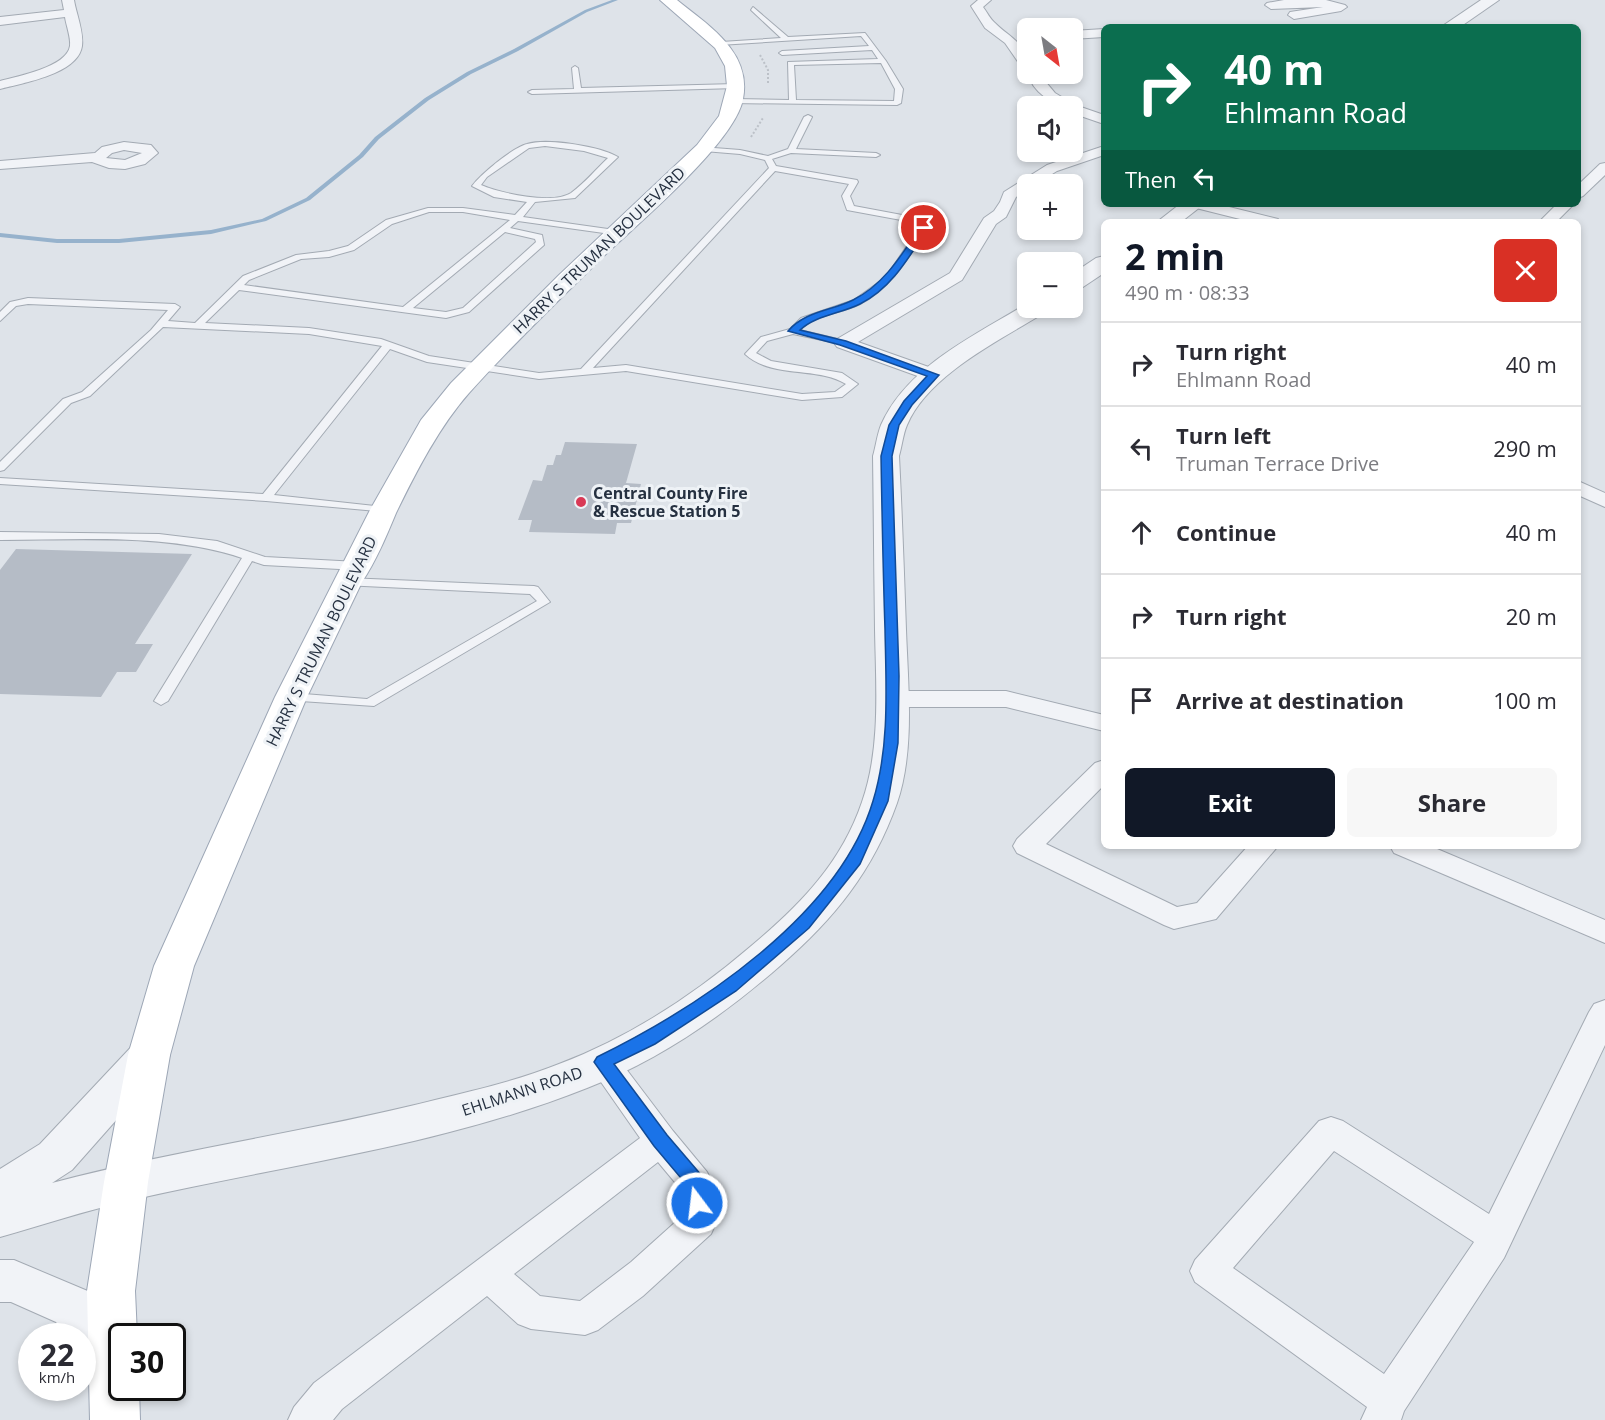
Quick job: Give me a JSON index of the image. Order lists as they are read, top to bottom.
{
  "streets": {
    "main road": ["HARRY S TRUMAN BOULEVARD"],
    "street": ["EHLMANN ROAD"]
  },
  "crossings": [
    ["HARRY S TRUMAN BOULEVARD", "EHLMANN ROAD"]
  ],
  "places": ["Central County Fire & Rescue Station 5"],
  "north": "bottom right",
  "page": {
    "map_buttons": ["+", "−"],
    "turn": ["40 m", "Ehlmann Road"],
    "then": "Then",
    "heading": ["2 min", "490 m · 08:33"],
    "list": [
      {
        "name": "Turn right",
        "note": "Ehlmann Road",
        "value": "40 m"
      },
      {
        "name": "Turn left",
        "note": "Truman Terrace Drive",
        "value": "290 m"
      },
      {
        "name": "Continue",
        "value": "40 m"
      },
      {
        "name": "Turn right",
        "value": "20 m"
      },
      {
        "name": "Arrive at destination",
        "value": "100 m"
      }
    ],
    "buttons": ["Exit", "Share"],
    "speed": "22 km/h",
    "limit": "30"
  }
}
